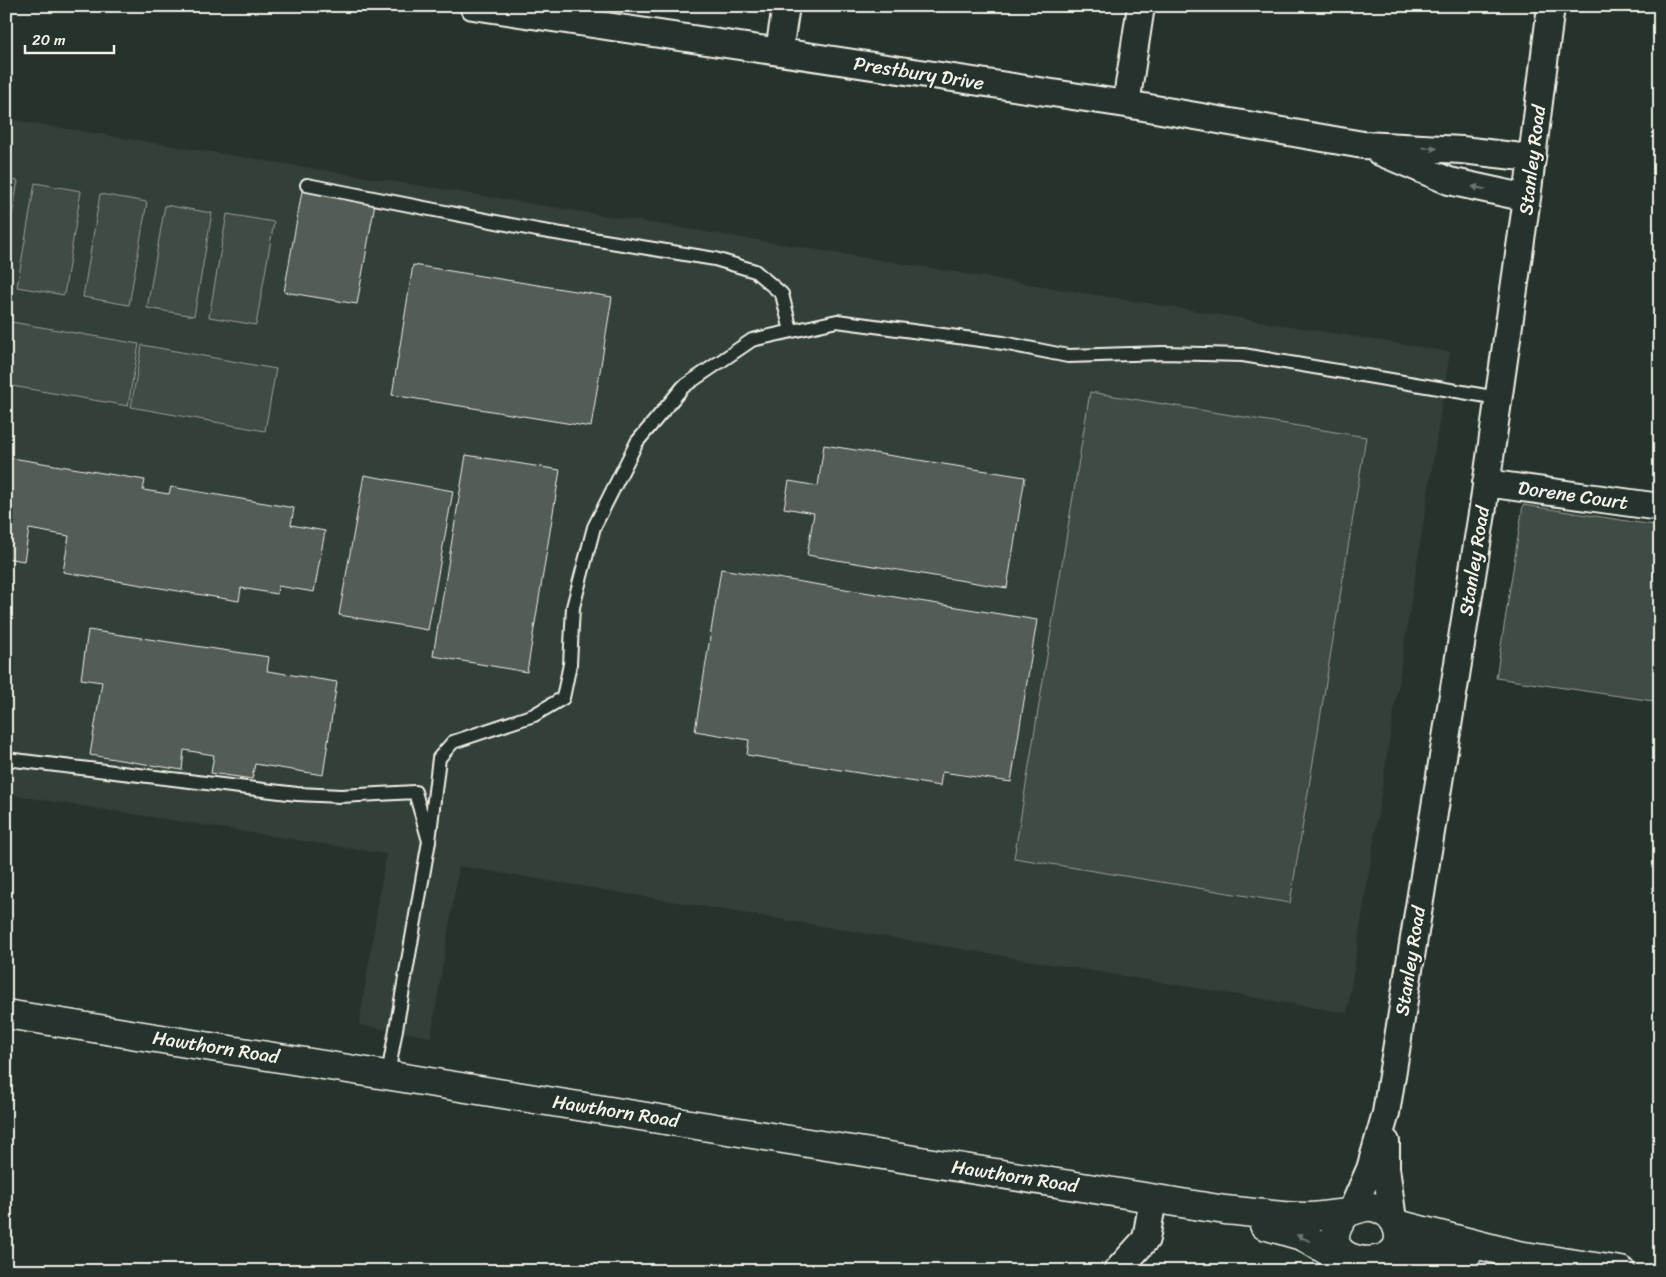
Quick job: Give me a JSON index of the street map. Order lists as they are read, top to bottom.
{
  "streets": {
    "main road": ["Hawthorn Road"],
    "street": ["Prestbury Drive", "Stanley Road", "Dorene Court"]
  },
  "crossings": [
    ["Prestbury Drive", "Stanley Road"],
    ["Stanley Road", "Dorene Court"],
    ["Stanley Road", "Hawthorn Road"]
  ],
  "scale_bar": "20 m"
}
